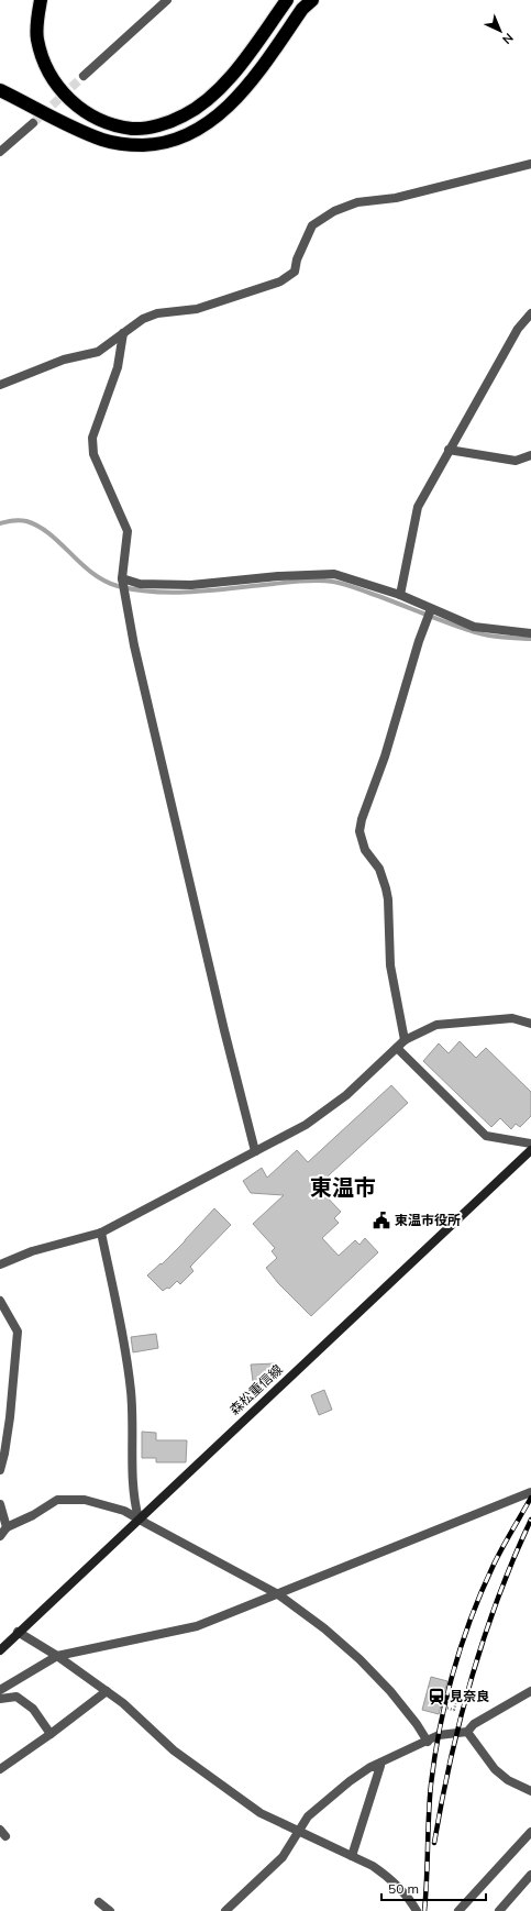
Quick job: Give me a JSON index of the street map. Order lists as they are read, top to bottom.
{
  "streets": {
    "main road": ["森松重信線"]
  },
  "districts": ["東温市"],
  "places": {
    "public building": ["東温市役所"],
    "station": ["見奈良"]
  },
  "scale_bar": "50 m",
  "north": "bottom right"
}
